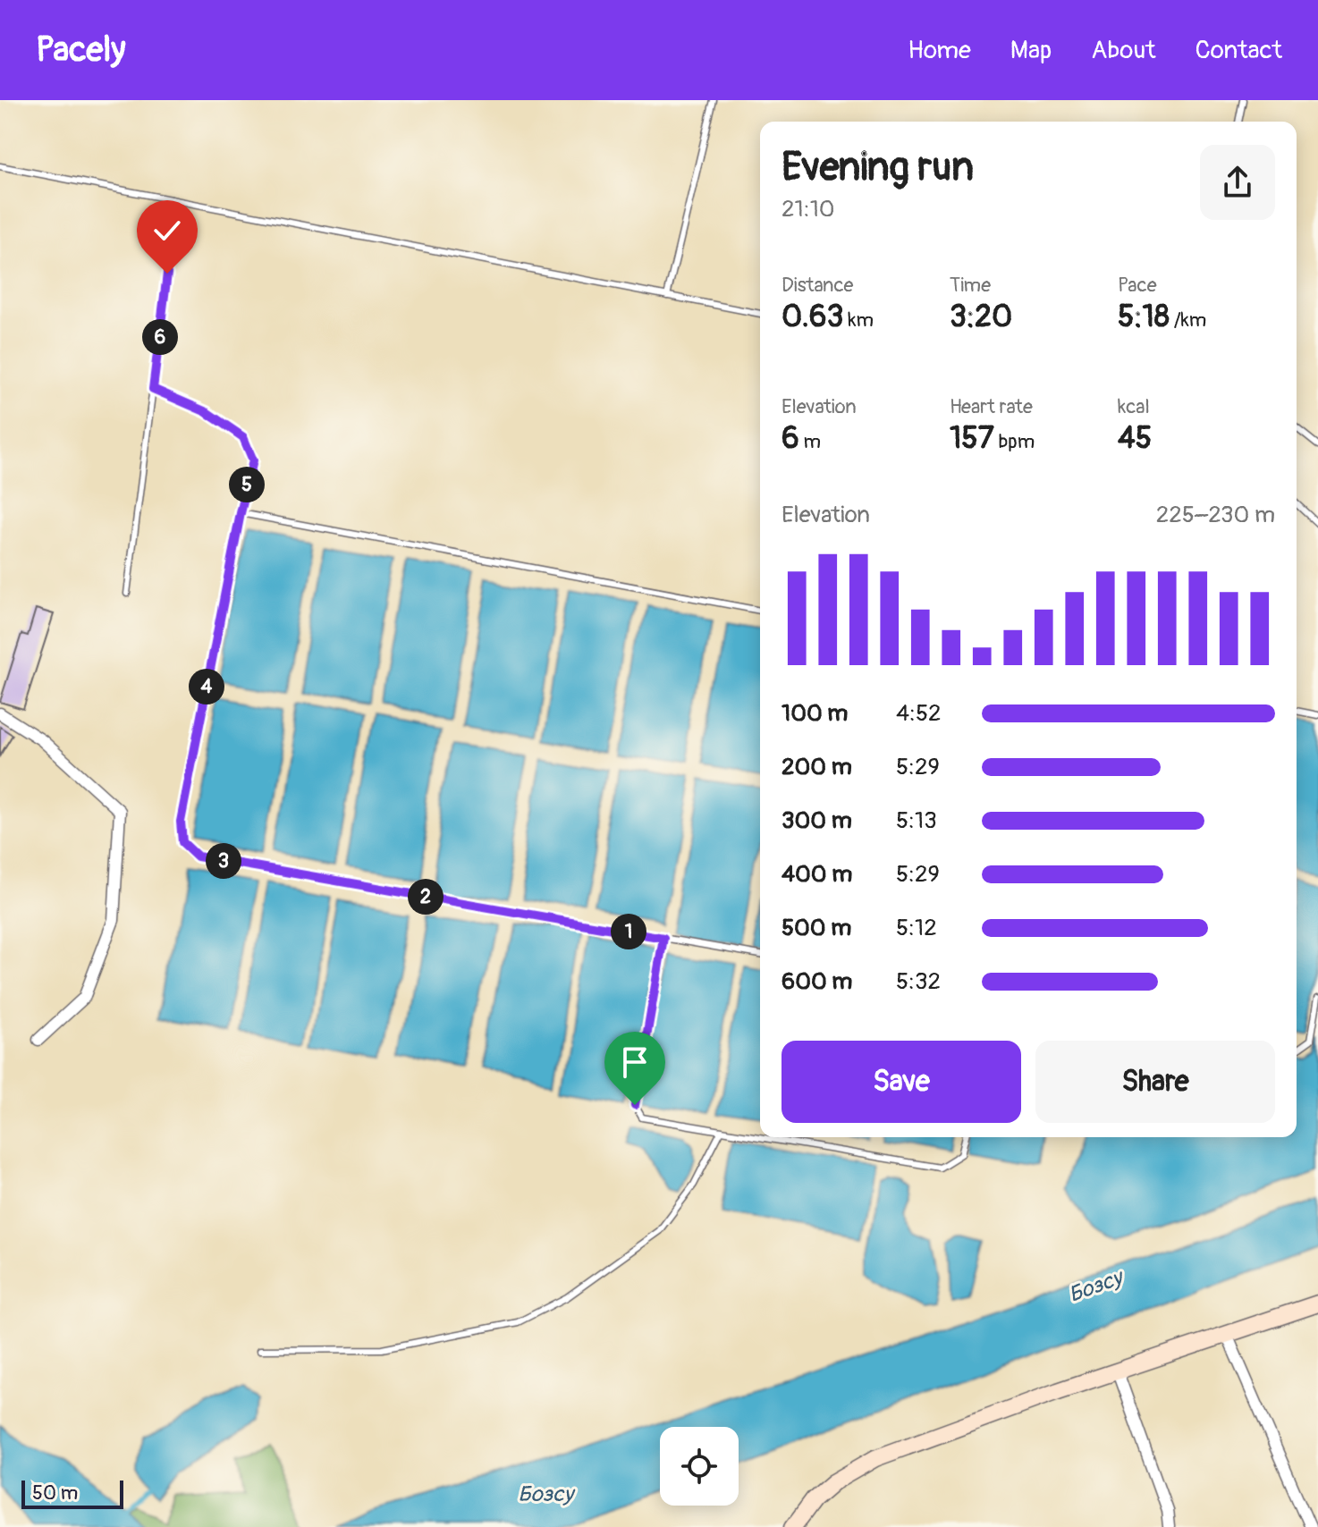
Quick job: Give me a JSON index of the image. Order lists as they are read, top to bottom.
{
  "water": ["Бозсу"],
  "scale_bar": "50 m",
  "page": {
    "header": "Pacely",
    "nav": [
      "Home",
      "Map",
      "About",
      "Contact"
    ],
    "heading": ["Evening run", "21:10"],
    "stats": [
      ["Distance", "0.63 km"],
      ["Time", "3:20"],
      ["Pace", "5:18 /km"],
      ["Elevation", "6 m"],
      ["Heart rate", "157 bpm"],
      ["kcal", "45"]
    ],
    "pins": [
      "6",
      "5",
      "4",
      "3",
      "2",
      "1"
    ],
    "chart": ["Elevation", "225–230 m"],
    "list": [
      {
        "name": "100 m",
        "note": "4:52"
      },
      {
        "name": "200 m",
        "note": "5:29"
      },
      {
        "name": "300 m",
        "note": "5:13"
      },
      {
        "name": "400 m",
        "note": "5:29"
      },
      {
        "name": "500 m",
        "note": "5:12"
      },
      {
        "name": "600 m",
        "note": "5:32"
      }
    ],
    "buttons": ["Save", "Share"],
    "scale": "50 m"
  }
}
